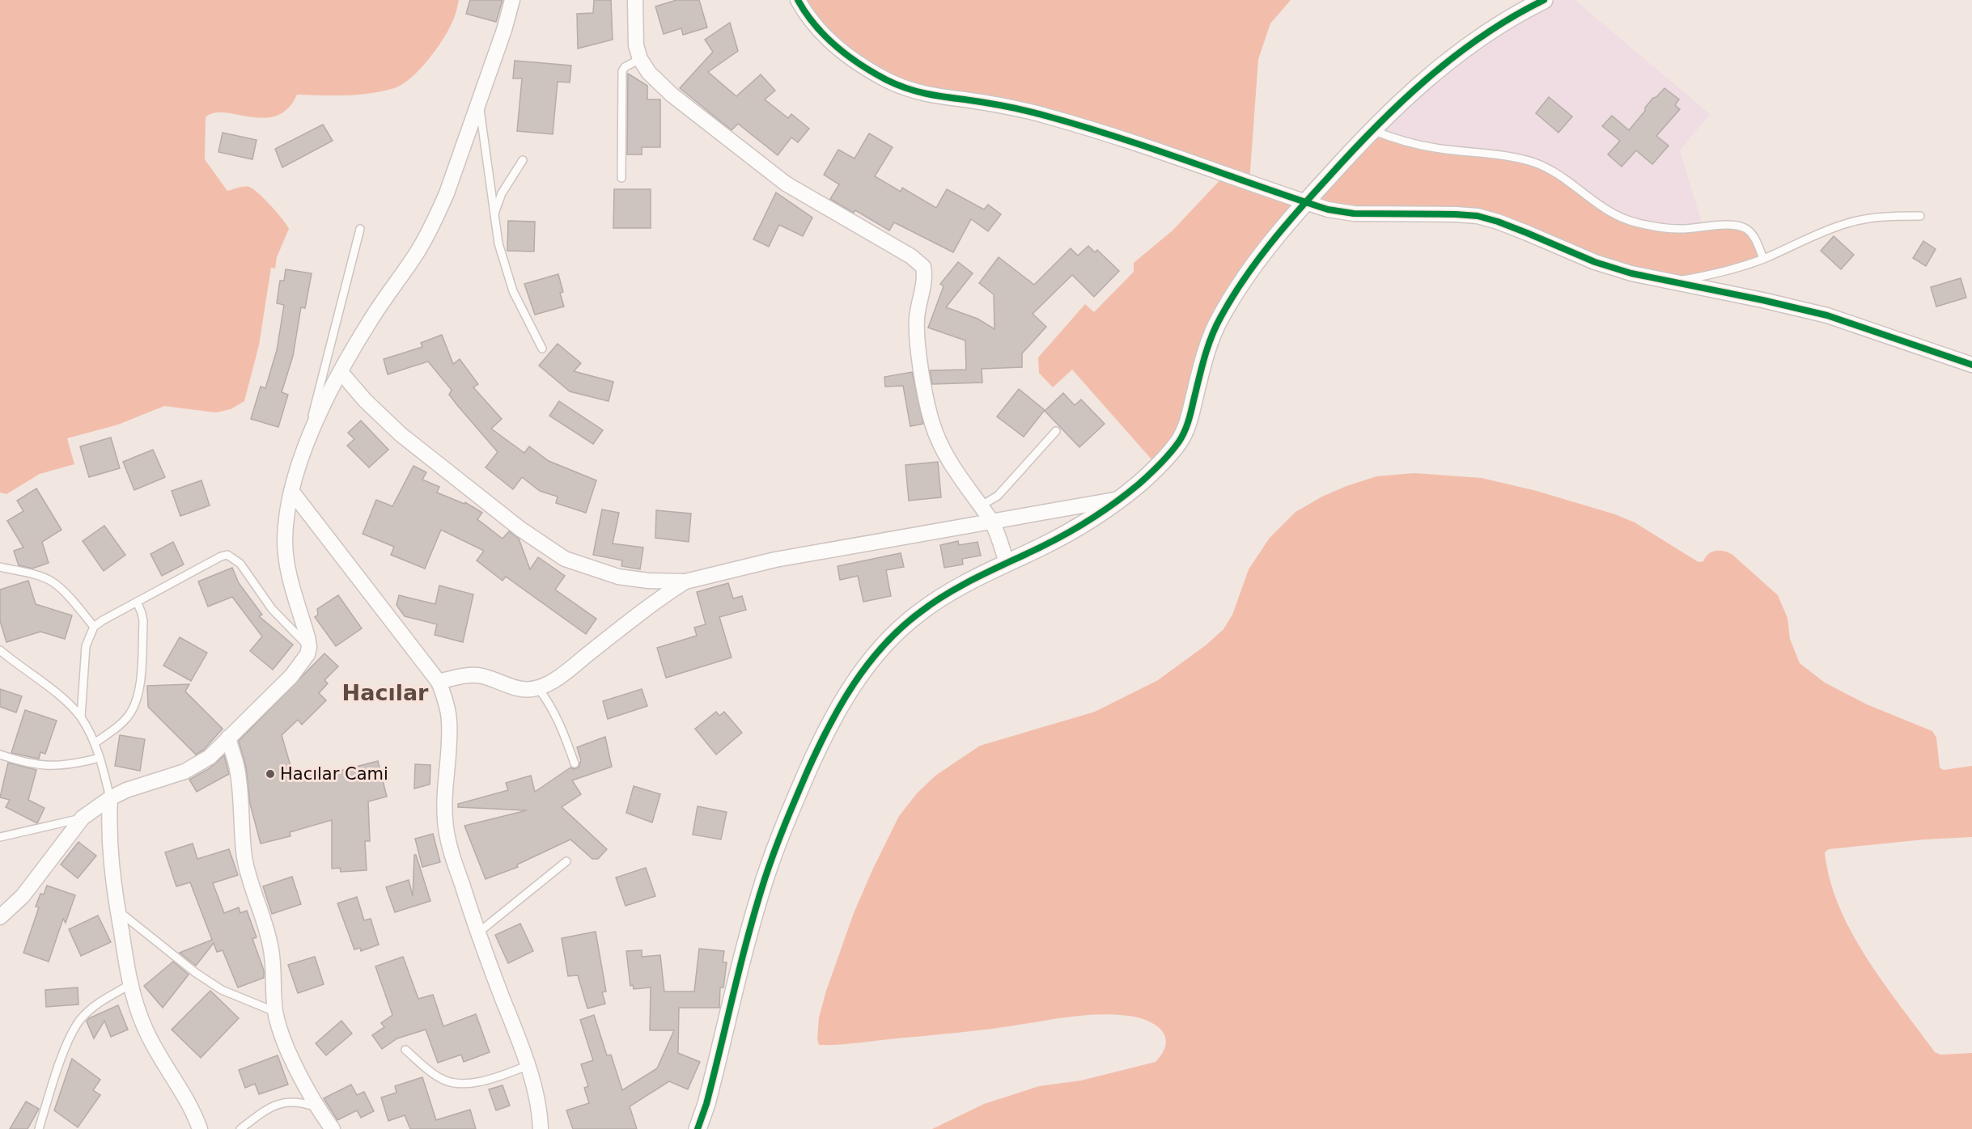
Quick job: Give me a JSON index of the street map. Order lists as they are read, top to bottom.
{
  "districts": ["Hacılar"],
  "places": ["Hacılar Cami"]
}
